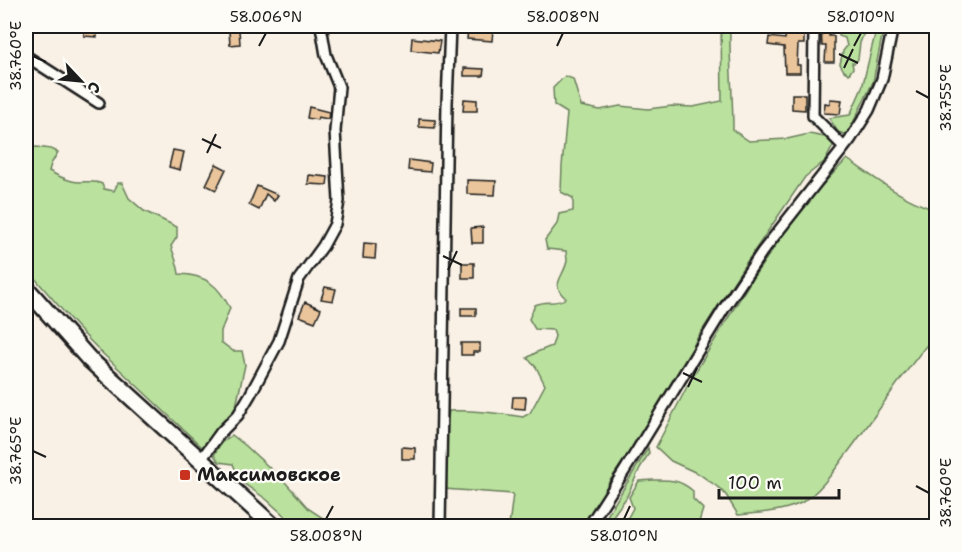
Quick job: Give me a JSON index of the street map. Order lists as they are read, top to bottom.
{
  "places": {
    "transit": ["Максимовское"]
  },
  "scale_bar": "100 m",
  "north": "bottom right",
  "coordinates": [
    "58.006°N",
    "58.008°N",
    "58.010°N",
    "38.760°E",
    "38.755°E",
    "38.765°E"
  ]
}
